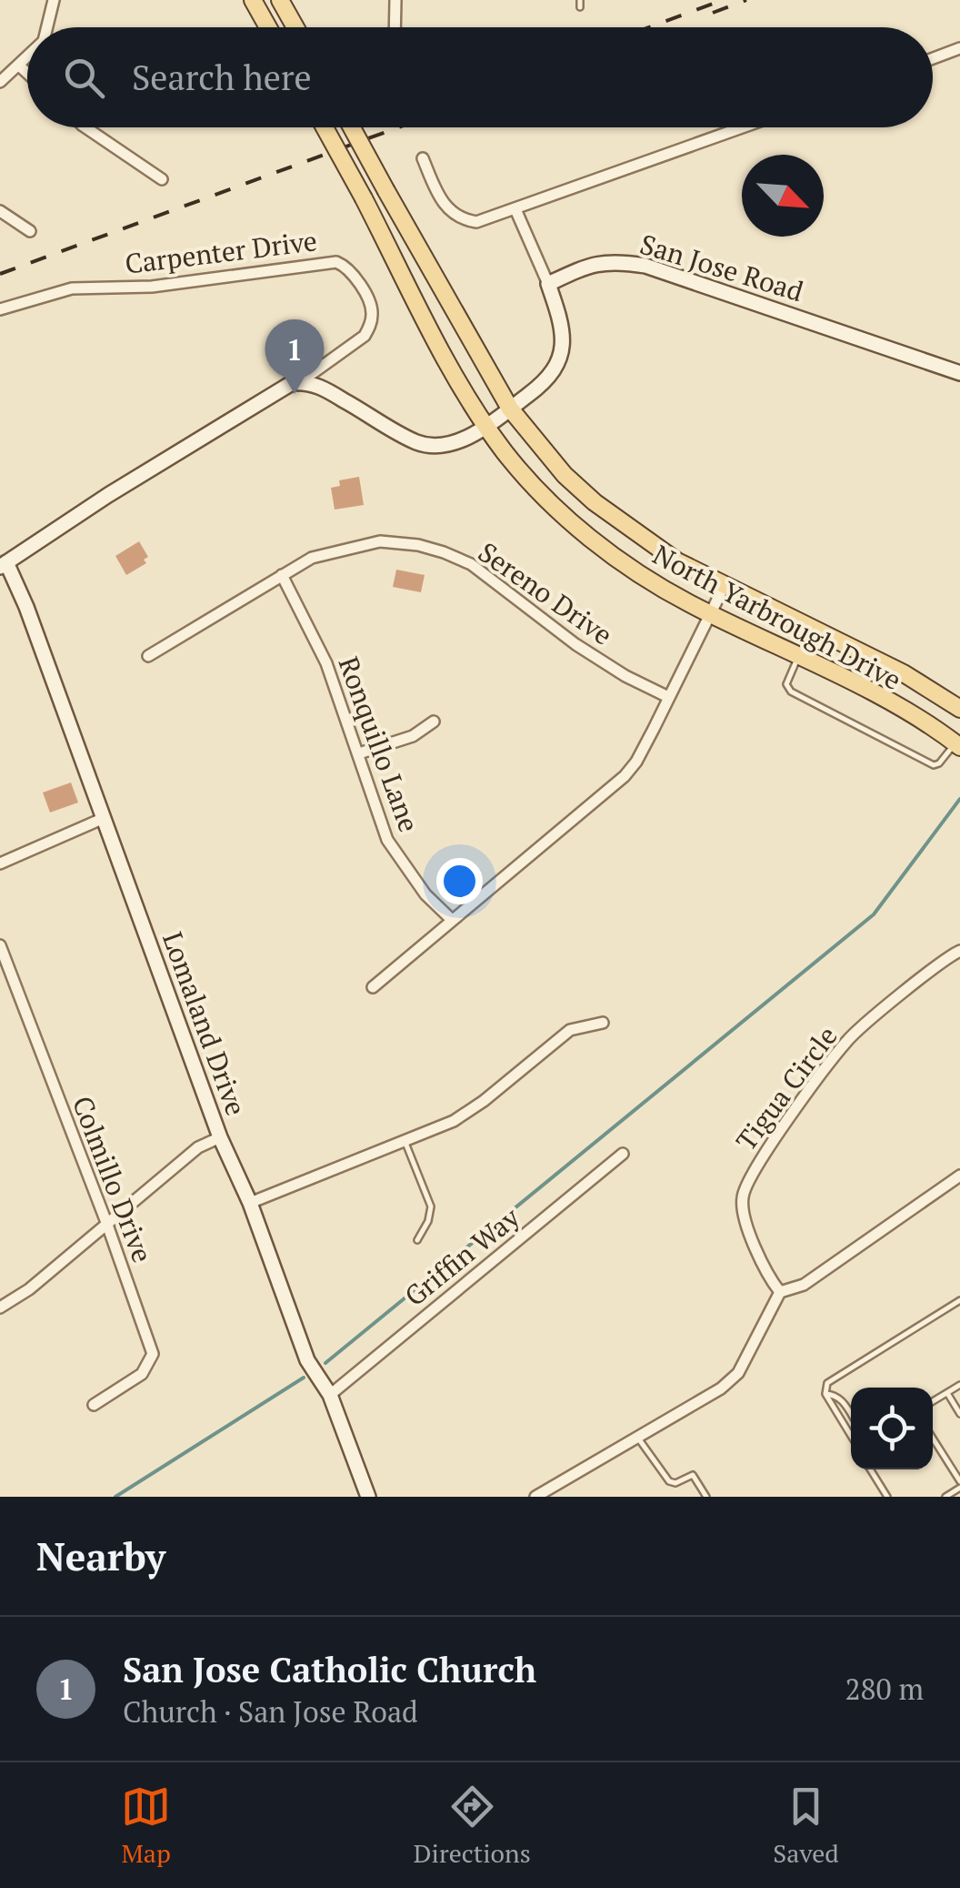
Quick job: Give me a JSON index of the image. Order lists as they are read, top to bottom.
{
  "streets": {
    "main road": ["North Yarbrough Drive"],
    "street": [
      "Carpenter Drive",
      "San Jose Road",
      "Sereno Drive",
      "Ronquillo Lane",
      "Lomaland Drive",
      "Tigua Circle",
      "Colmillo Drive",
      "Griffin Way"
    ]
  },
  "crossings": [
    ["Sereno Drive", "Ronquillo Lane"],
    ["Lomaland Drive", "Griffin Way"]
  ],
  "north": "bottom right",
  "page": {
    "search": "Search here",
    "pins": "1",
    "heading": "Nearby",
    "list": [
      {
        "mark": "1",
        "name": "San Jose Catholic Church",
        "note": "Church · San Jose Road",
        "value": "280 m"
      }
    ],
    "nav": ["Map", "Directions", "Saved"]
  }
}
